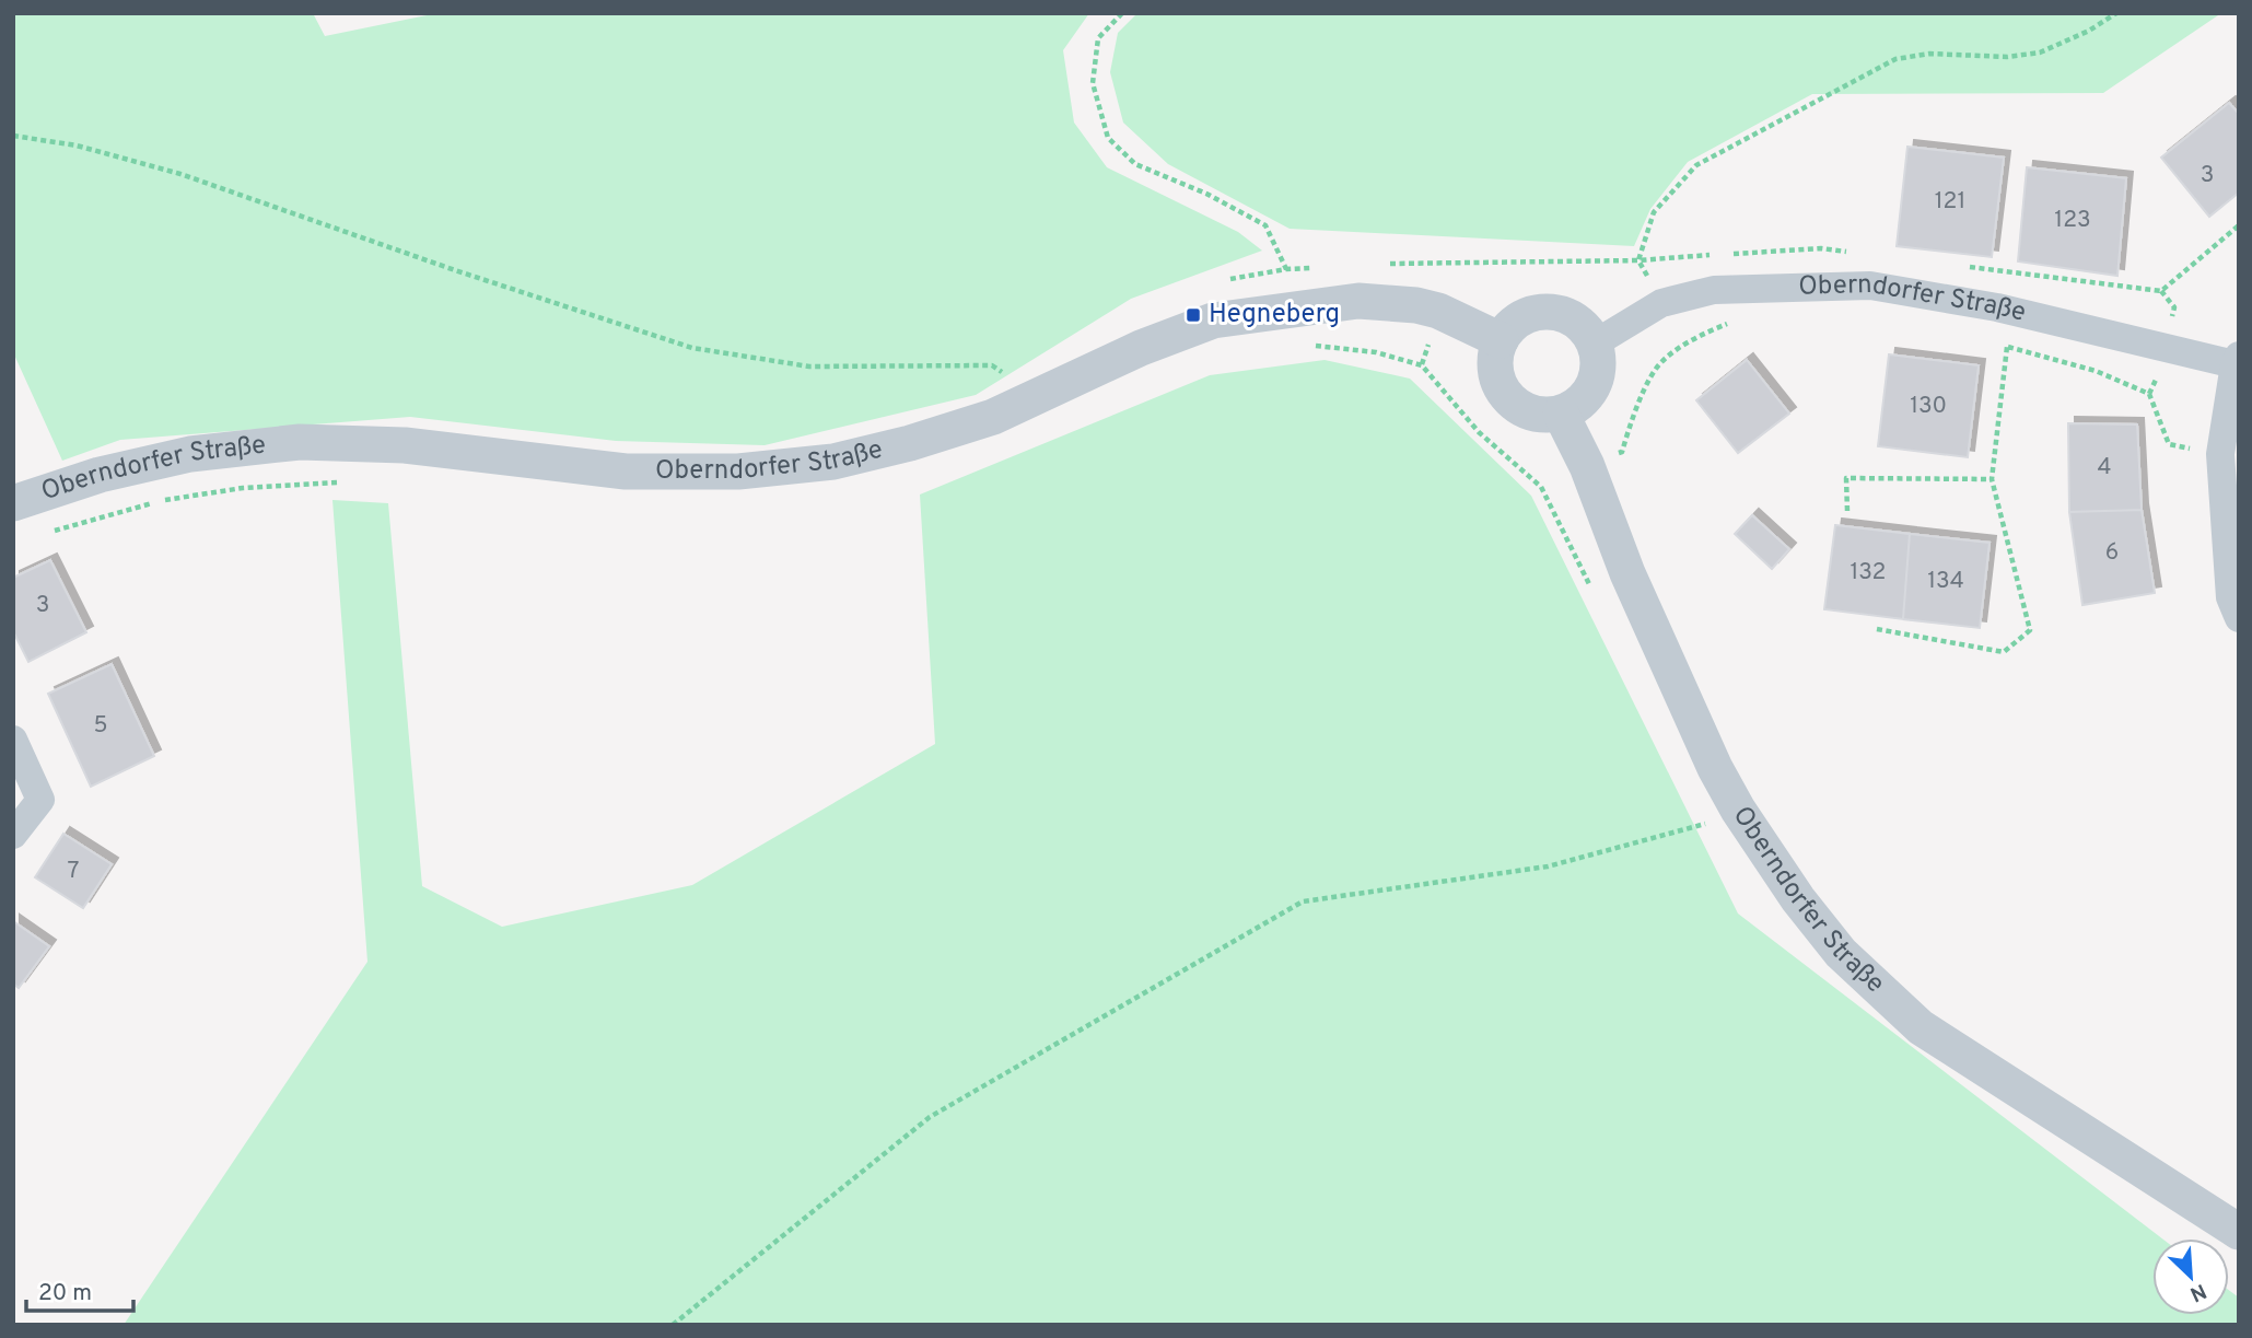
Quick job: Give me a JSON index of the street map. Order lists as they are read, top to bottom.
{
  "streets": {
    "street": ["Oberndorfer Straße"]
  },
  "places": {
    "transit": ["Hegneberg"]
  },
  "house_numbers": [
    "3",
    "121",
    "123",
    "130",
    "4",
    "6",
    "132",
    "134",
    "3",
    "5",
    "7"
  ],
  "scale_bar": "20 m",
  "north": "bottom right"
}
